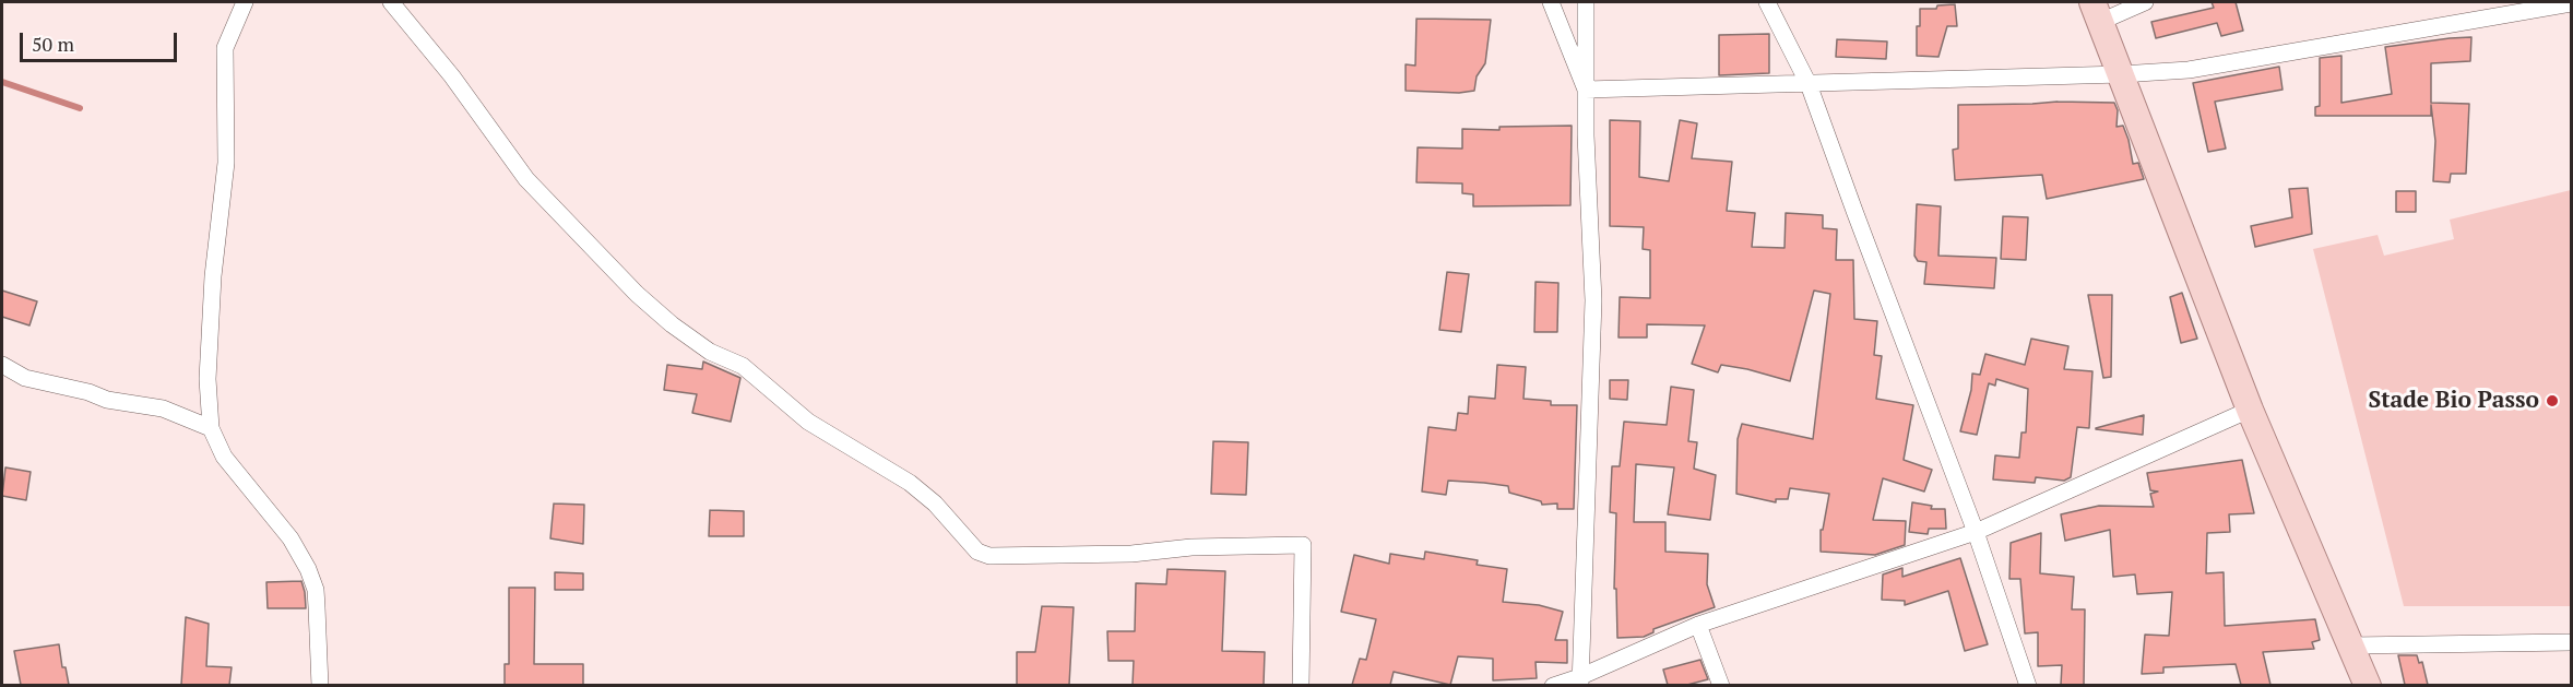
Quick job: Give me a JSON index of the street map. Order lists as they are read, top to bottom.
{
  "places": ["Stade Bio Passo"],
  "scale_bar": "50 m"
}
